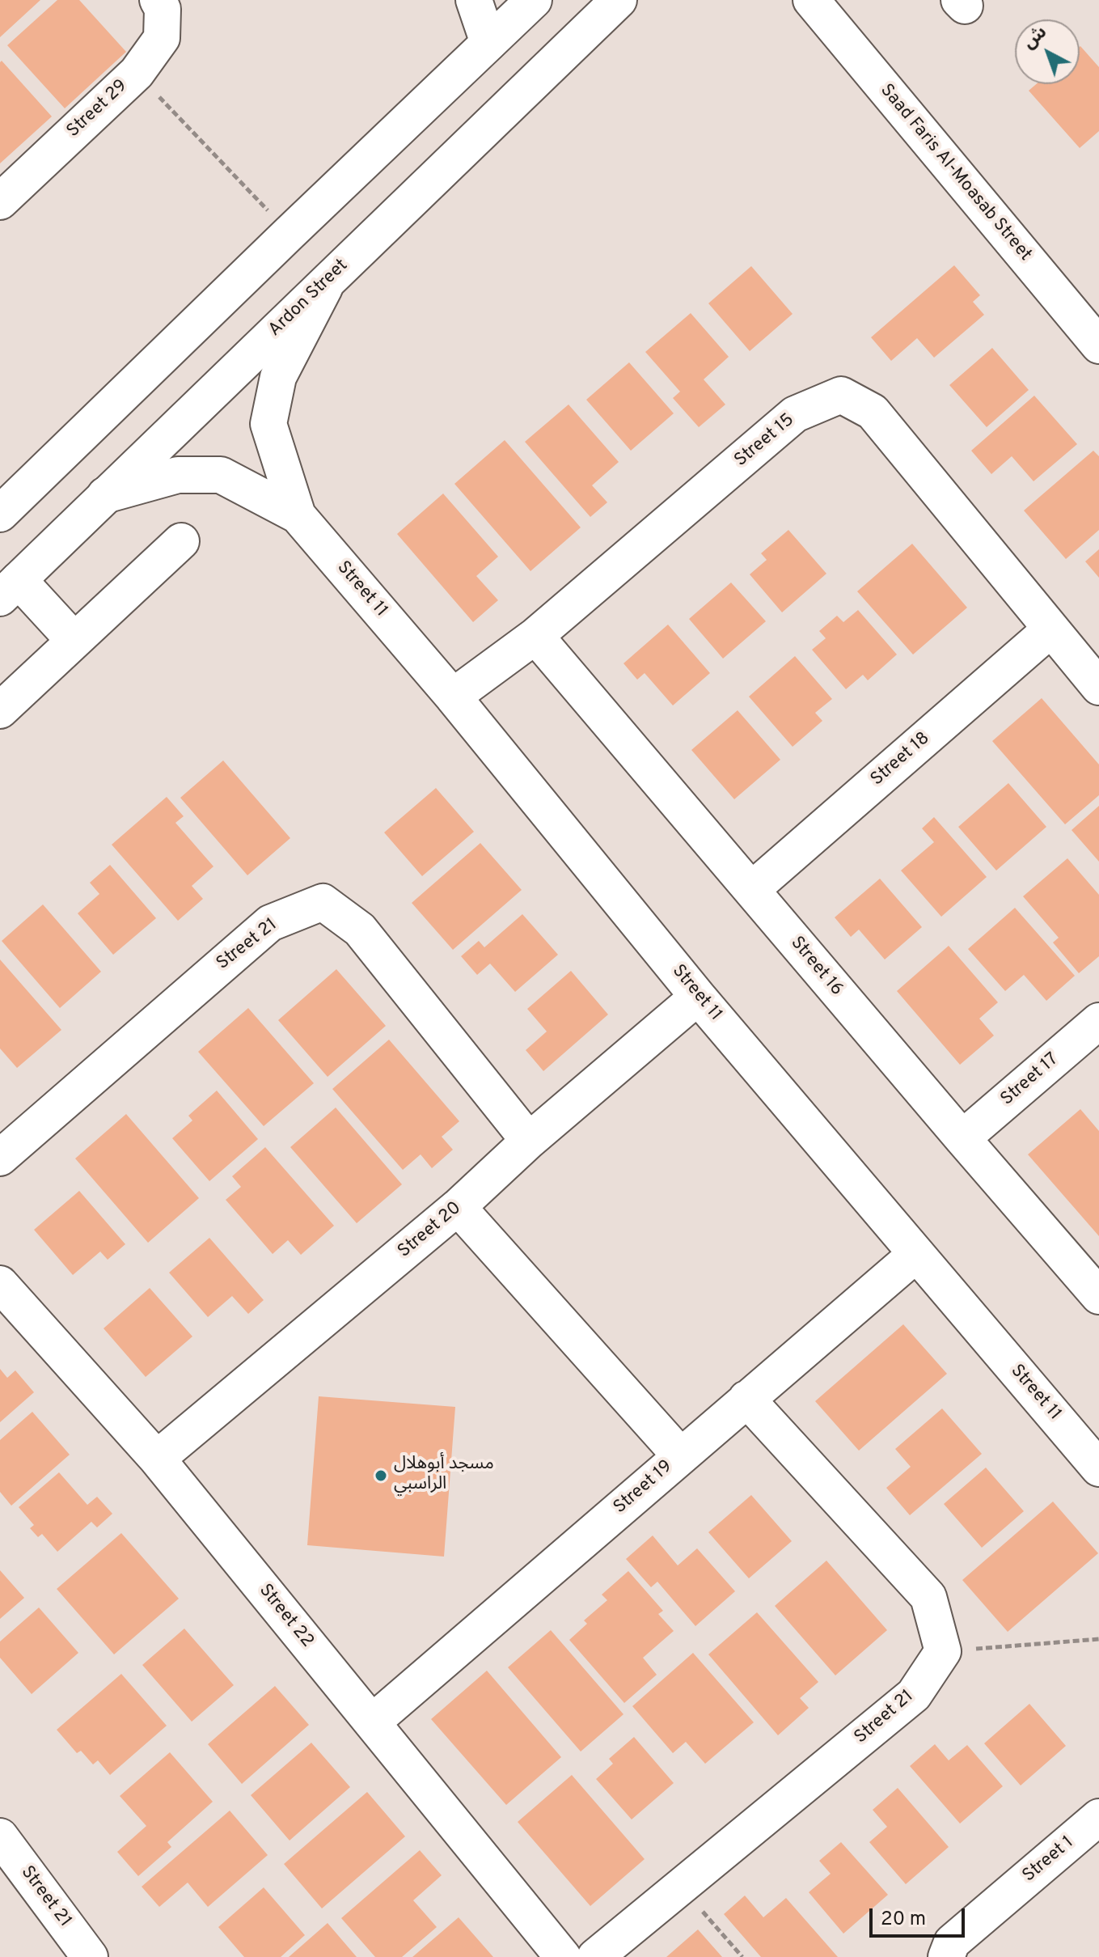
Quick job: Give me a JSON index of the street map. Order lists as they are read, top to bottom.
{
  "streets": {
    "street": [
      "Street 29",
      "Saad Faris Al-Moasab Street",
      "Ardon Street",
      "Street 15",
      "Street 11",
      "Street 18",
      "Street 21",
      "Street 16",
      "Street 17",
      "Street 20",
      "Street 19",
      "Street 22",
      "Street 1"
    ]
  },
  "crossings": [
    ["Ardon Street", "Street 11"],
    ["Street 15", "Street 11"],
    ["Street 15", "Street 18"],
    ["Street 15", "Street 16"],
    ["Street 11", "Street 20"],
    ["Street 11", "Street 19"],
    ["Street 18", "Street 16"],
    ["Street 21", "Street 20"],
    ["Street 16", "Street 17"],
    ["Street 20", "Street 22"],
    ["Street 19", "Street 22"]
  ],
  "places": ["مسجد أبوهلال الراسبي"],
  "scale_bar": "20 m",
  "north": "top left"
}
